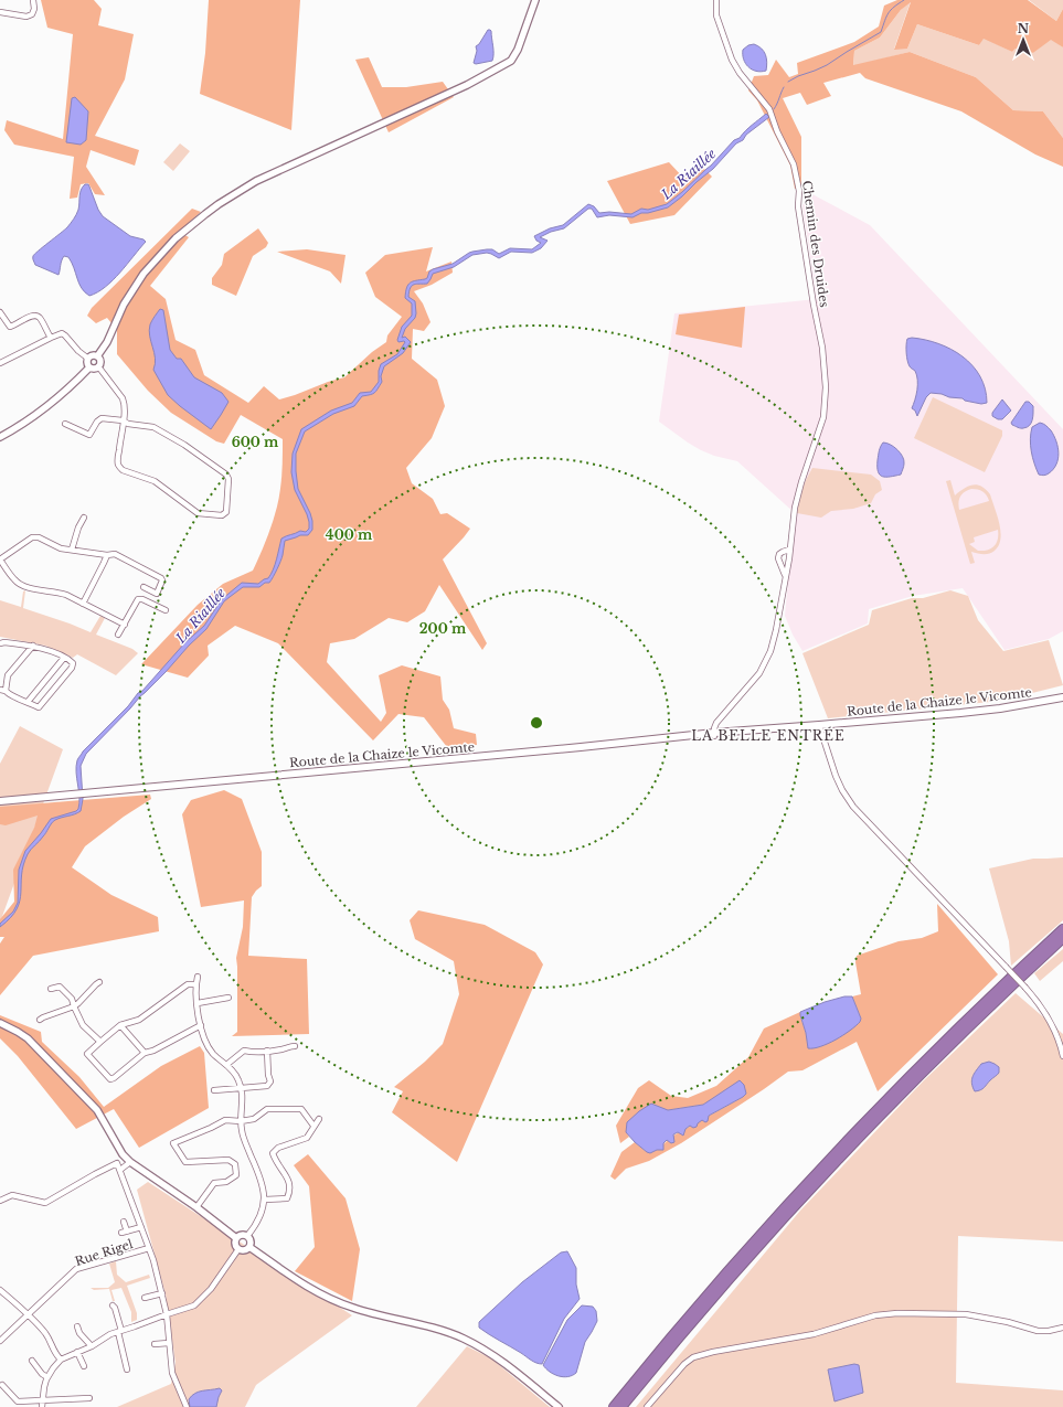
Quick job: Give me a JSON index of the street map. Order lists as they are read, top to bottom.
{
  "streets": {
    "main road": ["Route de la Chaize le Vicomte"],
    "street": ["Chemin des Druides", "Rue Rigel"]
  },
  "crossings": [
    ["Chemin des Druides", "Route de la Chaize le Vicomte"]
  ],
  "districts": ["LA BELLE ENTRÉE"],
  "water": ["La Riaillée"],
  "north": "top",
  "rings": ["600 m", "400 m", "200 m"]
}
